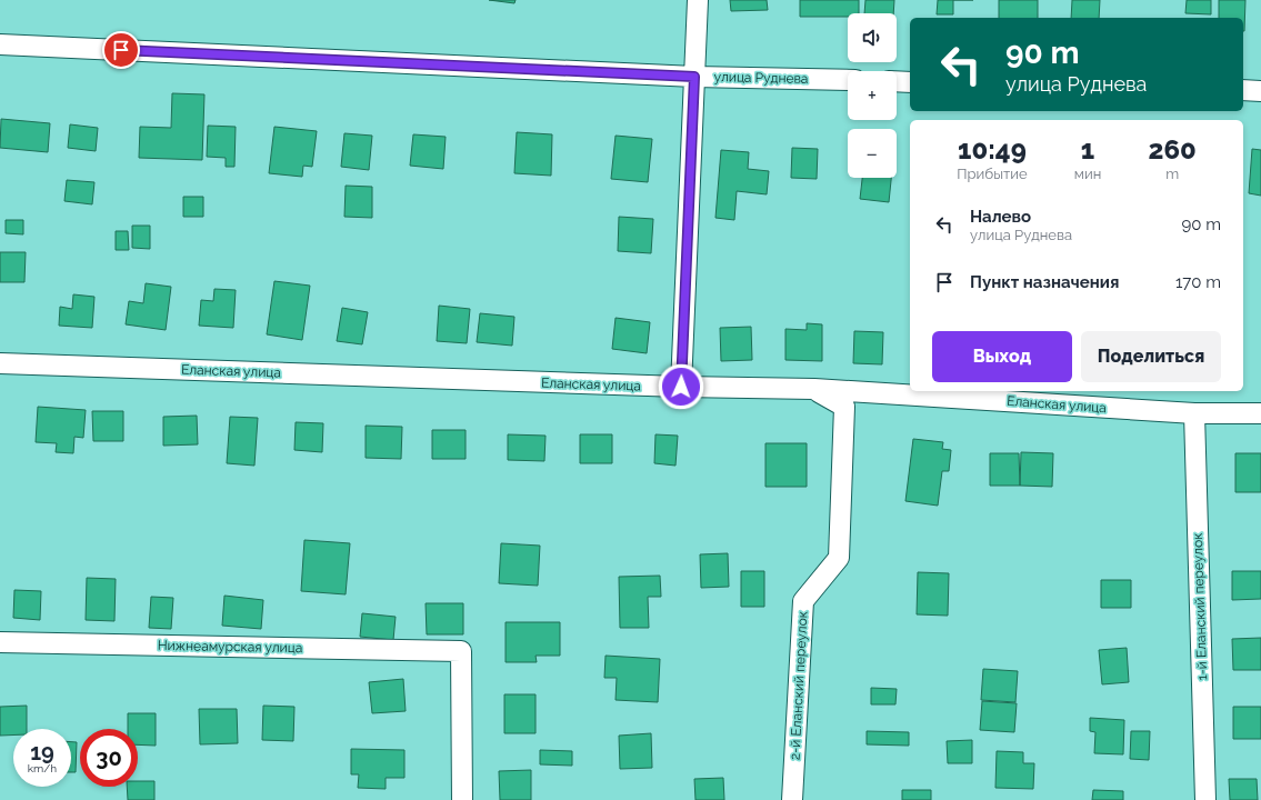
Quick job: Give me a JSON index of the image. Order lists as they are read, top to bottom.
{
  "streets": {
    "street": [
      "улица Руднева",
      "Еланская улица",
      "1-й Еланский переулок",
      "Нижнеамурская улица",
      "2-й Еланский переулок"
    ]
  },
  "crossings": [
    ["Еланская улица", "1-й Еланский переулок"],
    ["Еланская улица", "2-й Еланский переулок"]
  ],
  "page": {
    "map_buttons": ["+", "−"],
    "turn": ["90 m", "улица Руднева"],
    "eta": [
      "10:49",
      "Прибытие",
      "1",
      "мин",
      "260",
      "m"
    ],
    "list": [
      {
        "name": "Налево",
        "note": "улица Руднева",
        "value": "90 m"
      },
      {
        "name": "Пункт назначения",
        "value": "170 m"
      }
    ],
    "buttons": ["Выход", "Поделиться"],
    "speed": "19 km/h",
    "limit": "30"
  }
}
